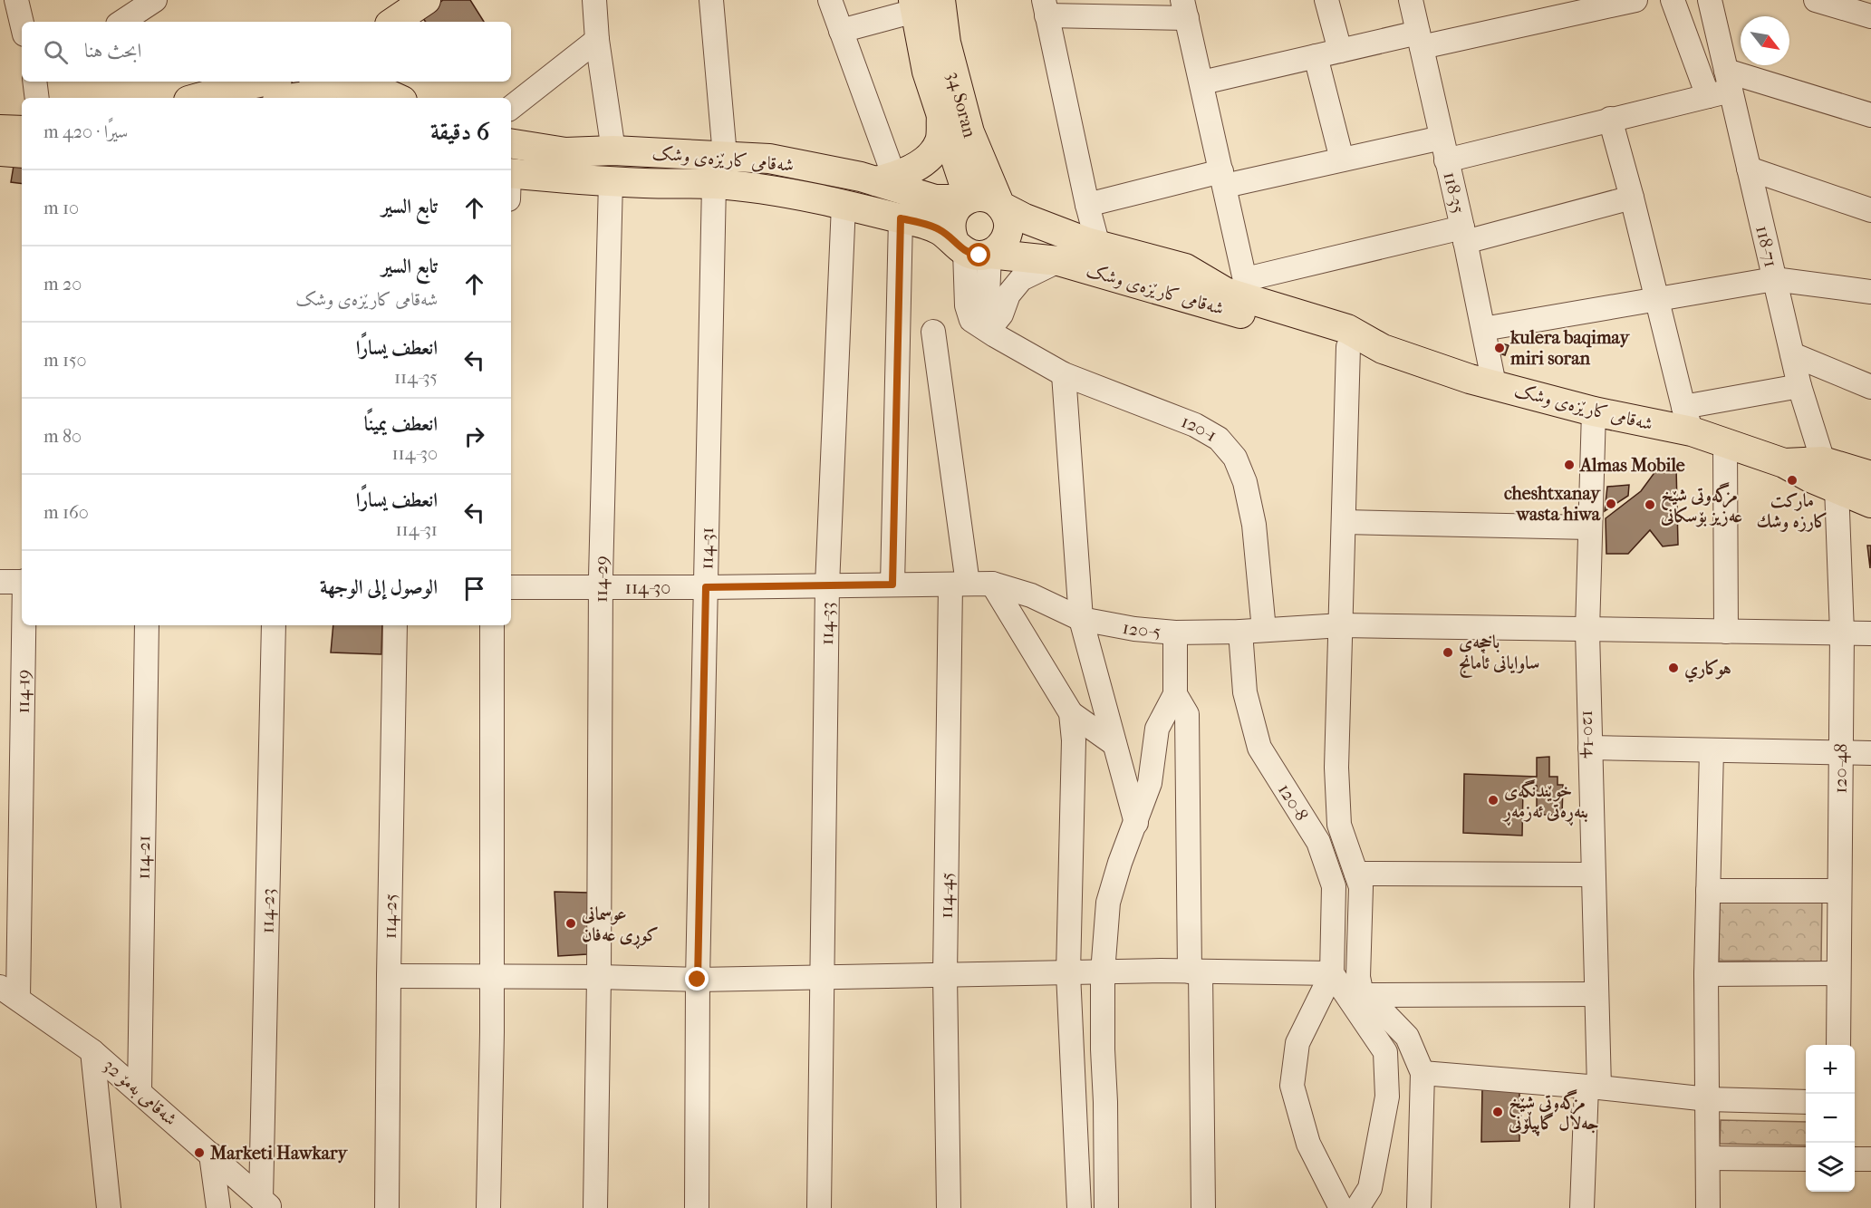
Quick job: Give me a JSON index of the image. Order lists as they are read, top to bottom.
{
  "streets": {
    "main road": ["34 Soran", "شەقامی کارێزەی وشک"],
    "street": [
      "118-35",
      "118-71",
      "120-1",
      "114-31",
      "114-29",
      "114-30",
      "114-33",
      "120-5",
      "114-19",
      "120-14",
      "120-48",
      "120-8",
      "114-21",
      "114-45",
      "114-23",
      "114-25",
      "شەقامی بەمۆ 32"
    ]
  },
  "crossings": [
    ["34 Soran", "شەقامی کارێزەی وشک"],
    ["34 Soran", "120-1"],
    ["شەقامی کارێزەی وشک", "118-35"],
    ["شەقامی کارێزەی وشک", "118-71"],
    ["شەقامی کارێزەی وشک", "120-1"],
    ["شەقامی کارێزەی وشک", "114-31"],
    ["شەقامی کارێزەی وشک", "114-29"],
    ["شەقامی کارێزەی وشک", "114-33"],
    ["شەقامی کارێزەی وشک", "120-14"],
    ["شەقامی کارێزەی وشک", "120-48"],
    ["118-71", "120-48"],
    ["120-1", "120-5"],
    ["114-31", "114-30"],
    ["114-29", "114-30"],
    ["114-30", "114-33"],
    ["114-30", "120-5"],
    ["114-30", "114-45"],
    ["120-5", "120-14"],
    ["120-5", "120-48"],
    ["120-5", "120-8"],
    ["120-5", "114-45"],
    ["114-19", "شەقامی بەمۆ 32"],
    ["114-21", "شەقامی بەمۆ 32"],
    ["114-23", "شەقامی بەمۆ 32"]
  ],
  "places": [
    "kulera baqimay miri soran",
    "Almas Mobile",
    "ماركت كارزه وشك",
    "cheshtxanay wasta hiwa",
    "مزگەوتی شێخ عەزیز بۆسکانی",
    "باخچەی ساوایانی ئامانج",
    "هوكاري",
    "خوێندنگەی بنەڕەتی ئەزمەڕ",
    "عوسمانی کوڕی عەفان",
    "مزگەوتی شێخ جەلال گاپیڵۆنی",
    "Marketi Hawkary"
  ],
  "north": "bottom right",
  "page": {
    "search": "ابحث هنا",
    "heading": ["6 دقيقة", "سيرًا · 420 m"],
    "list": [
      ["تابع السير", "10 m"],
      ["تابع السير", "شەقامی کارێزەی وشک", "20 m"],
      ["انعطف يسارًا", "114-35", "150 m"],
      ["انعطف يمينًا", "114-30", "80 m"],
      ["انعطف يسارًا", "114-31", "160 m"],
      "الوصول إلى الوجهة"
    ],
    "map_buttons": ["+", "−"]
  }
}
